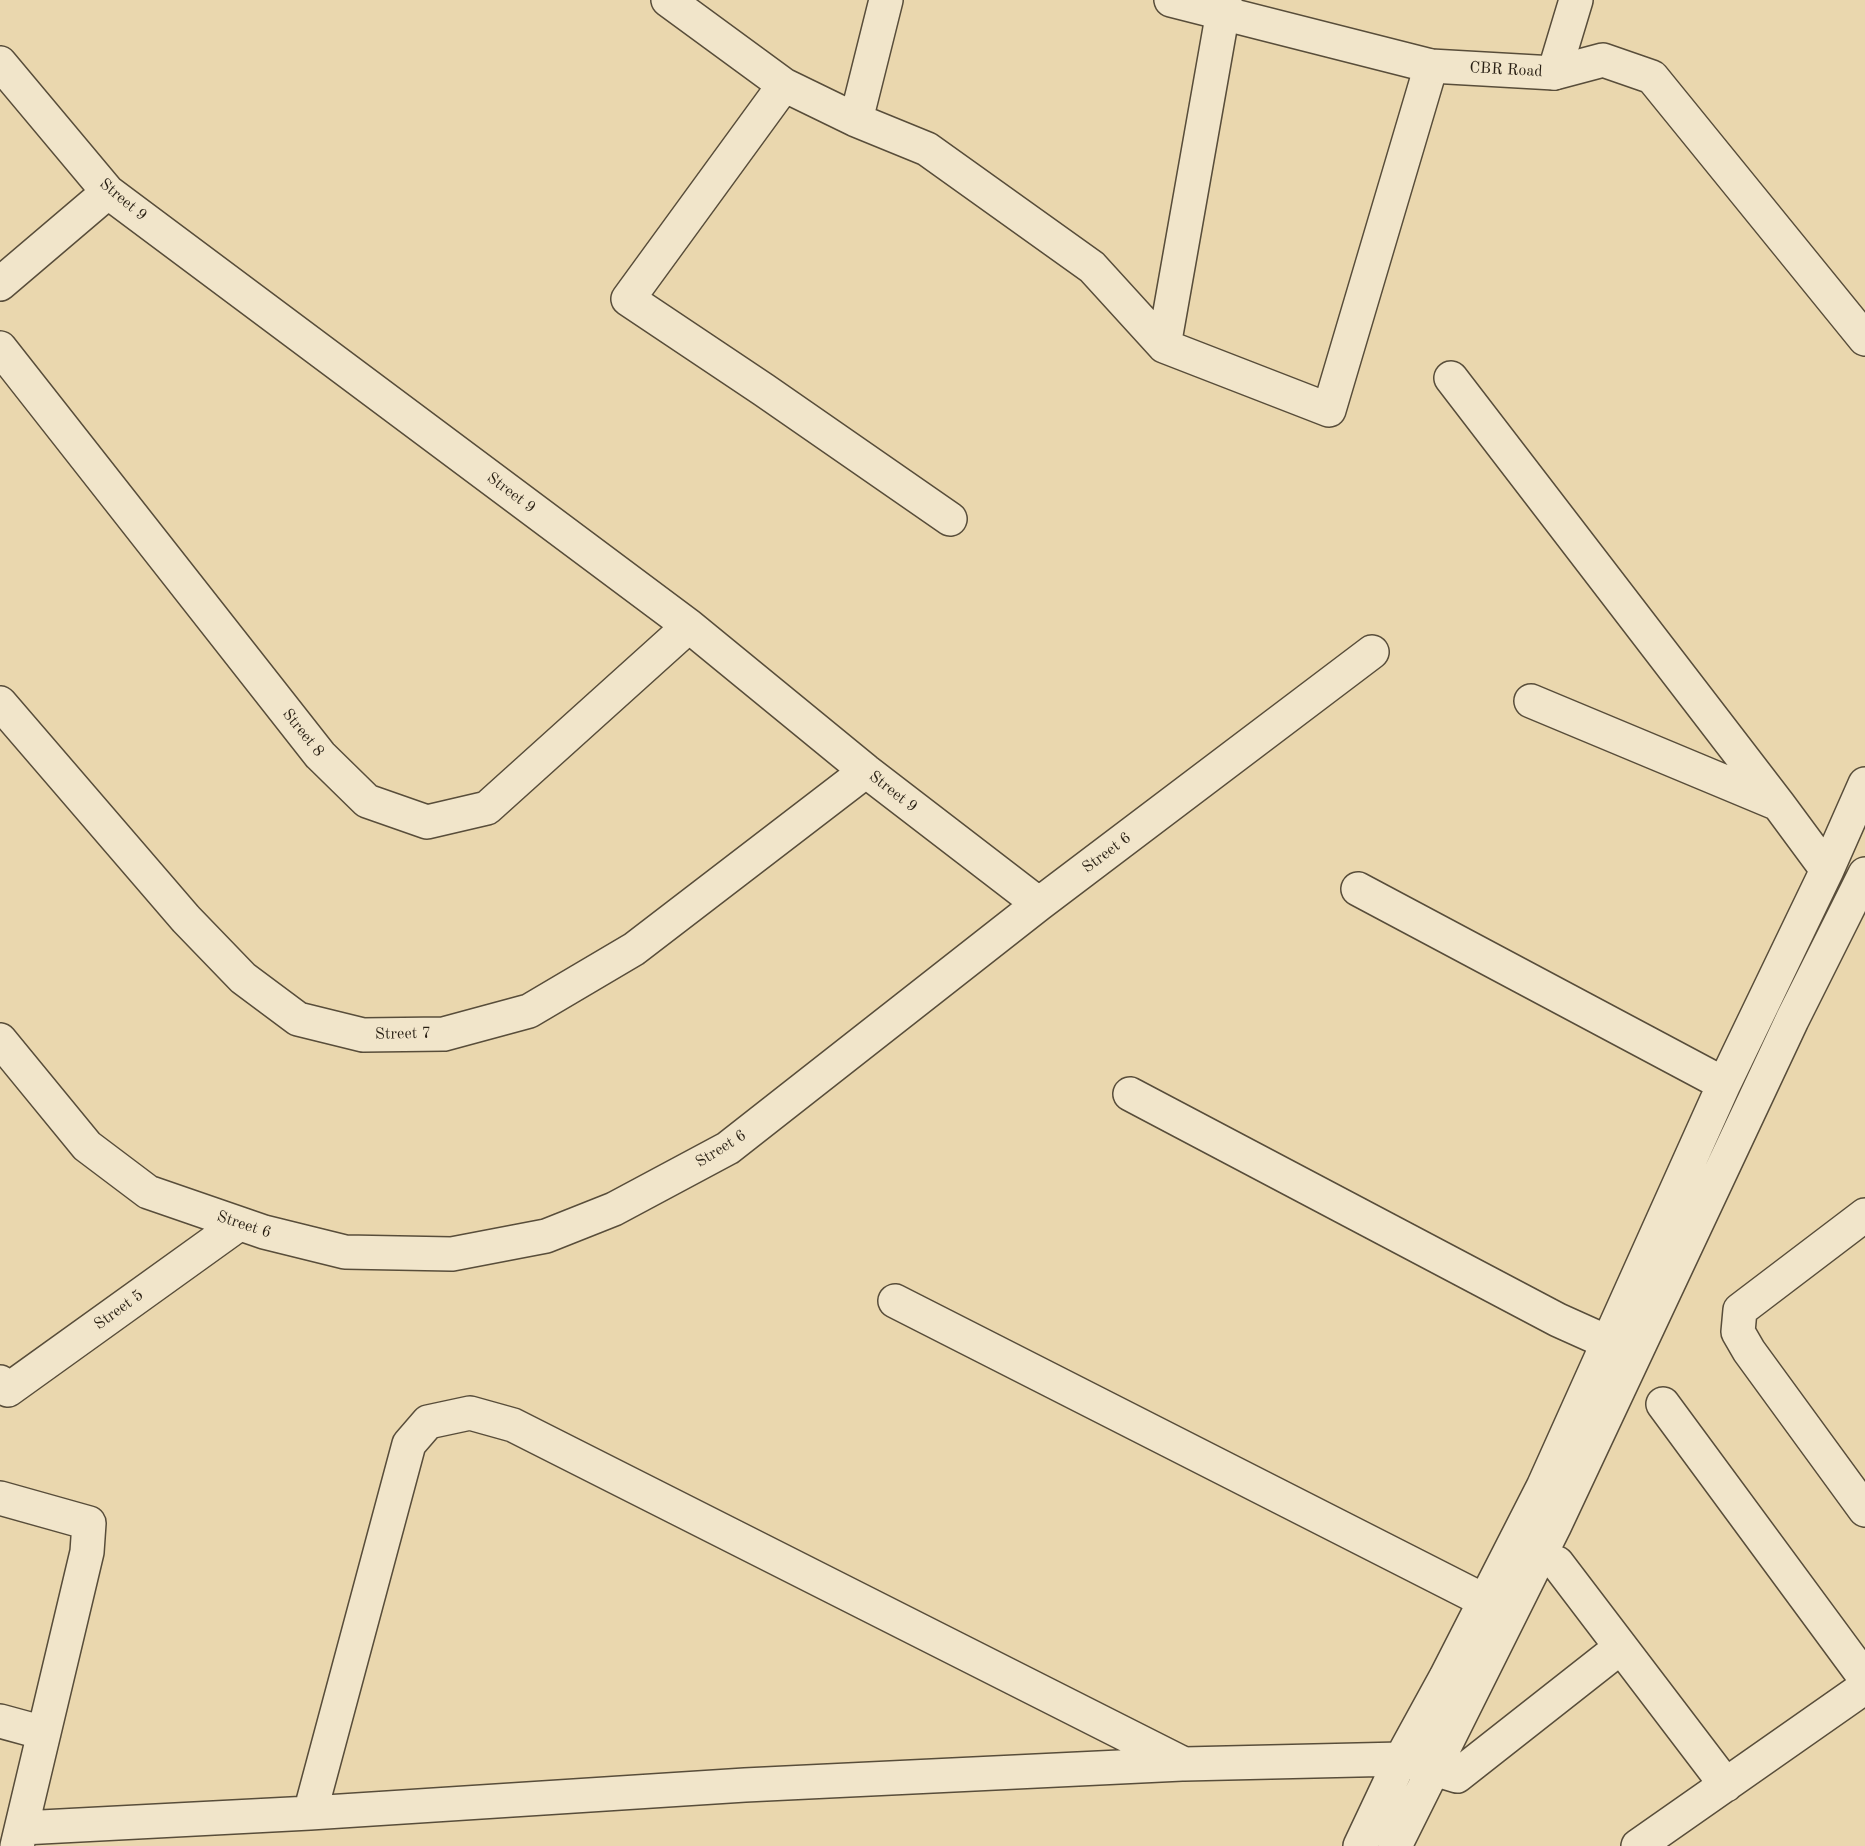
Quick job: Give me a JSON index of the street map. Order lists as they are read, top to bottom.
{
  "streets": {
    "street": [
      "CBR Road",
      "Street 9",
      "Street 8",
      "Street 6",
      "Street 7",
      "Street 5"
    ]
  },
  "crossings": [
    ["Street 9", "Street 8"],
    ["Street 9", "Street 6"],
    ["Street 9", "Street 7"],
    ["Street 6", "Street 5"]
  ]
}
